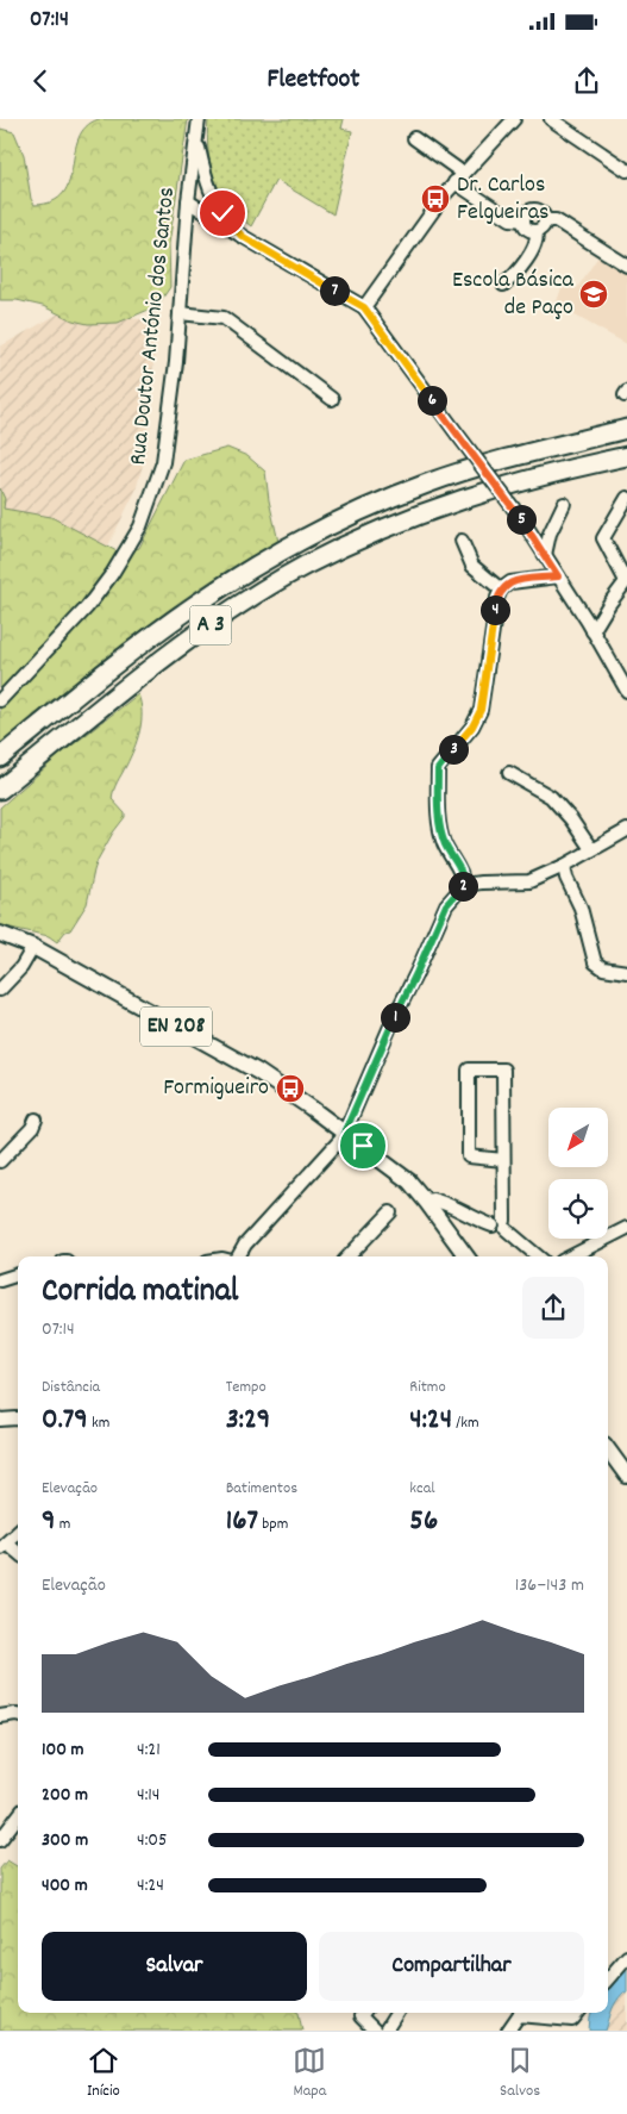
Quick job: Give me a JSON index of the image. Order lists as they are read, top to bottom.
{
  "streets": {
    "highway": ["A 3"],
    "main road": ["EN 208"],
    "street": ["Rua Doutor António dos Santos"]
  },
  "places": {
    "bus stop": ["Dr. Carlos Felgueiras", "Formigueiro"],
    "school or university": ["Escola Básica de Paço"]
  },
  "north": "bottom left",
  "page": {
    "status": "07:14",
    "header": "Fleetfoot",
    "pins": [
      "7",
      "6",
      "5",
      "4",
      "3",
      "2",
      "1"
    ],
    "heading": ["Corrida matinal", "07:14"],
    "stats": [
      ["Distância", "0.79 km"],
      ["Tempo", "3:29"],
      ["Ritmo", "4:24 /km"],
      ["Elevação", "9 m"],
      ["Batimentos", "167 bpm"],
      ["kcal", "56"]
    ],
    "chart": ["Elevação", "136–143 m"],
    "list": [
      {
        "name": "100 m",
        "note": "4:21"
      },
      {
        "name": "200 m",
        "note": "4:14"
      },
      {
        "name": "300 m",
        "note": "4:05"
      },
      {
        "name": "400 m",
        "note": "4:24"
      }
    ],
    "buttons": ["Salvar", "Compartilhar"],
    "tabs": ["Início", "Mapa", "Salvos"]
  }
}
